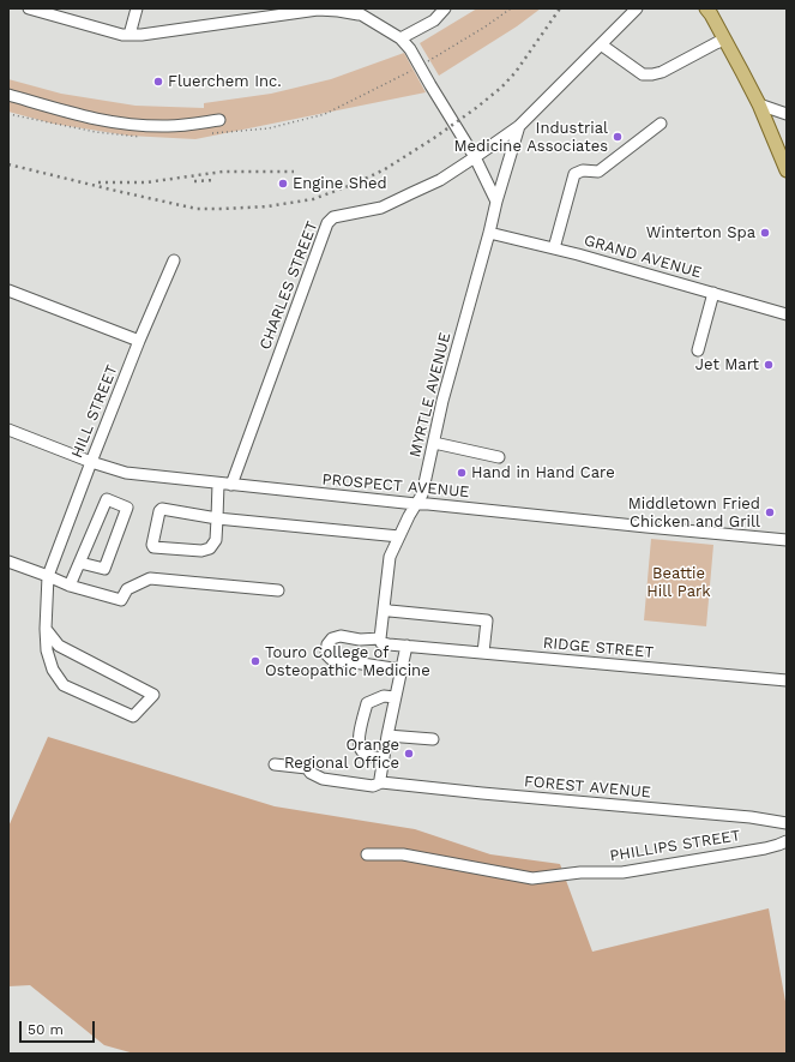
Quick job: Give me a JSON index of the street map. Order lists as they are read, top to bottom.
{
  "streets": {
    "street": [
      "GRAND AVENUE",
      "CHARLES STREET",
      "MYRTLE AVENUE",
      "HILL STREET",
      "PROSPECT AVENUE",
      "RIDGE STREET",
      "FOREST AVENUE",
      "PHILLIPS STREET"
    ]
  },
  "crossings": [
    ["GRAND AVENUE", "MYRTLE AVENUE"],
    ["CHARLES STREET", "MYRTLE AVENUE"],
    ["CHARLES STREET", "PROSPECT AVENUE"],
    ["MYRTLE AVENUE", "PROSPECT AVENUE"],
    ["HILL STREET", "PROSPECT AVENUE"]
  ],
  "parks": ["Beattie Hill Park"],
  "places": [
    "Fluerchem Inc.",
    "Industrial Medicine Associates",
    "Engine Shed",
    "Winterton Spa",
    "Jet Mart",
    "Hand in Hand Care",
    "Middletown Fried Chicken and Grill",
    "Touro College of Osteopathic Medicine",
    "Orange Regional Office"
  ],
  "scale_bar": "50 m"
}
